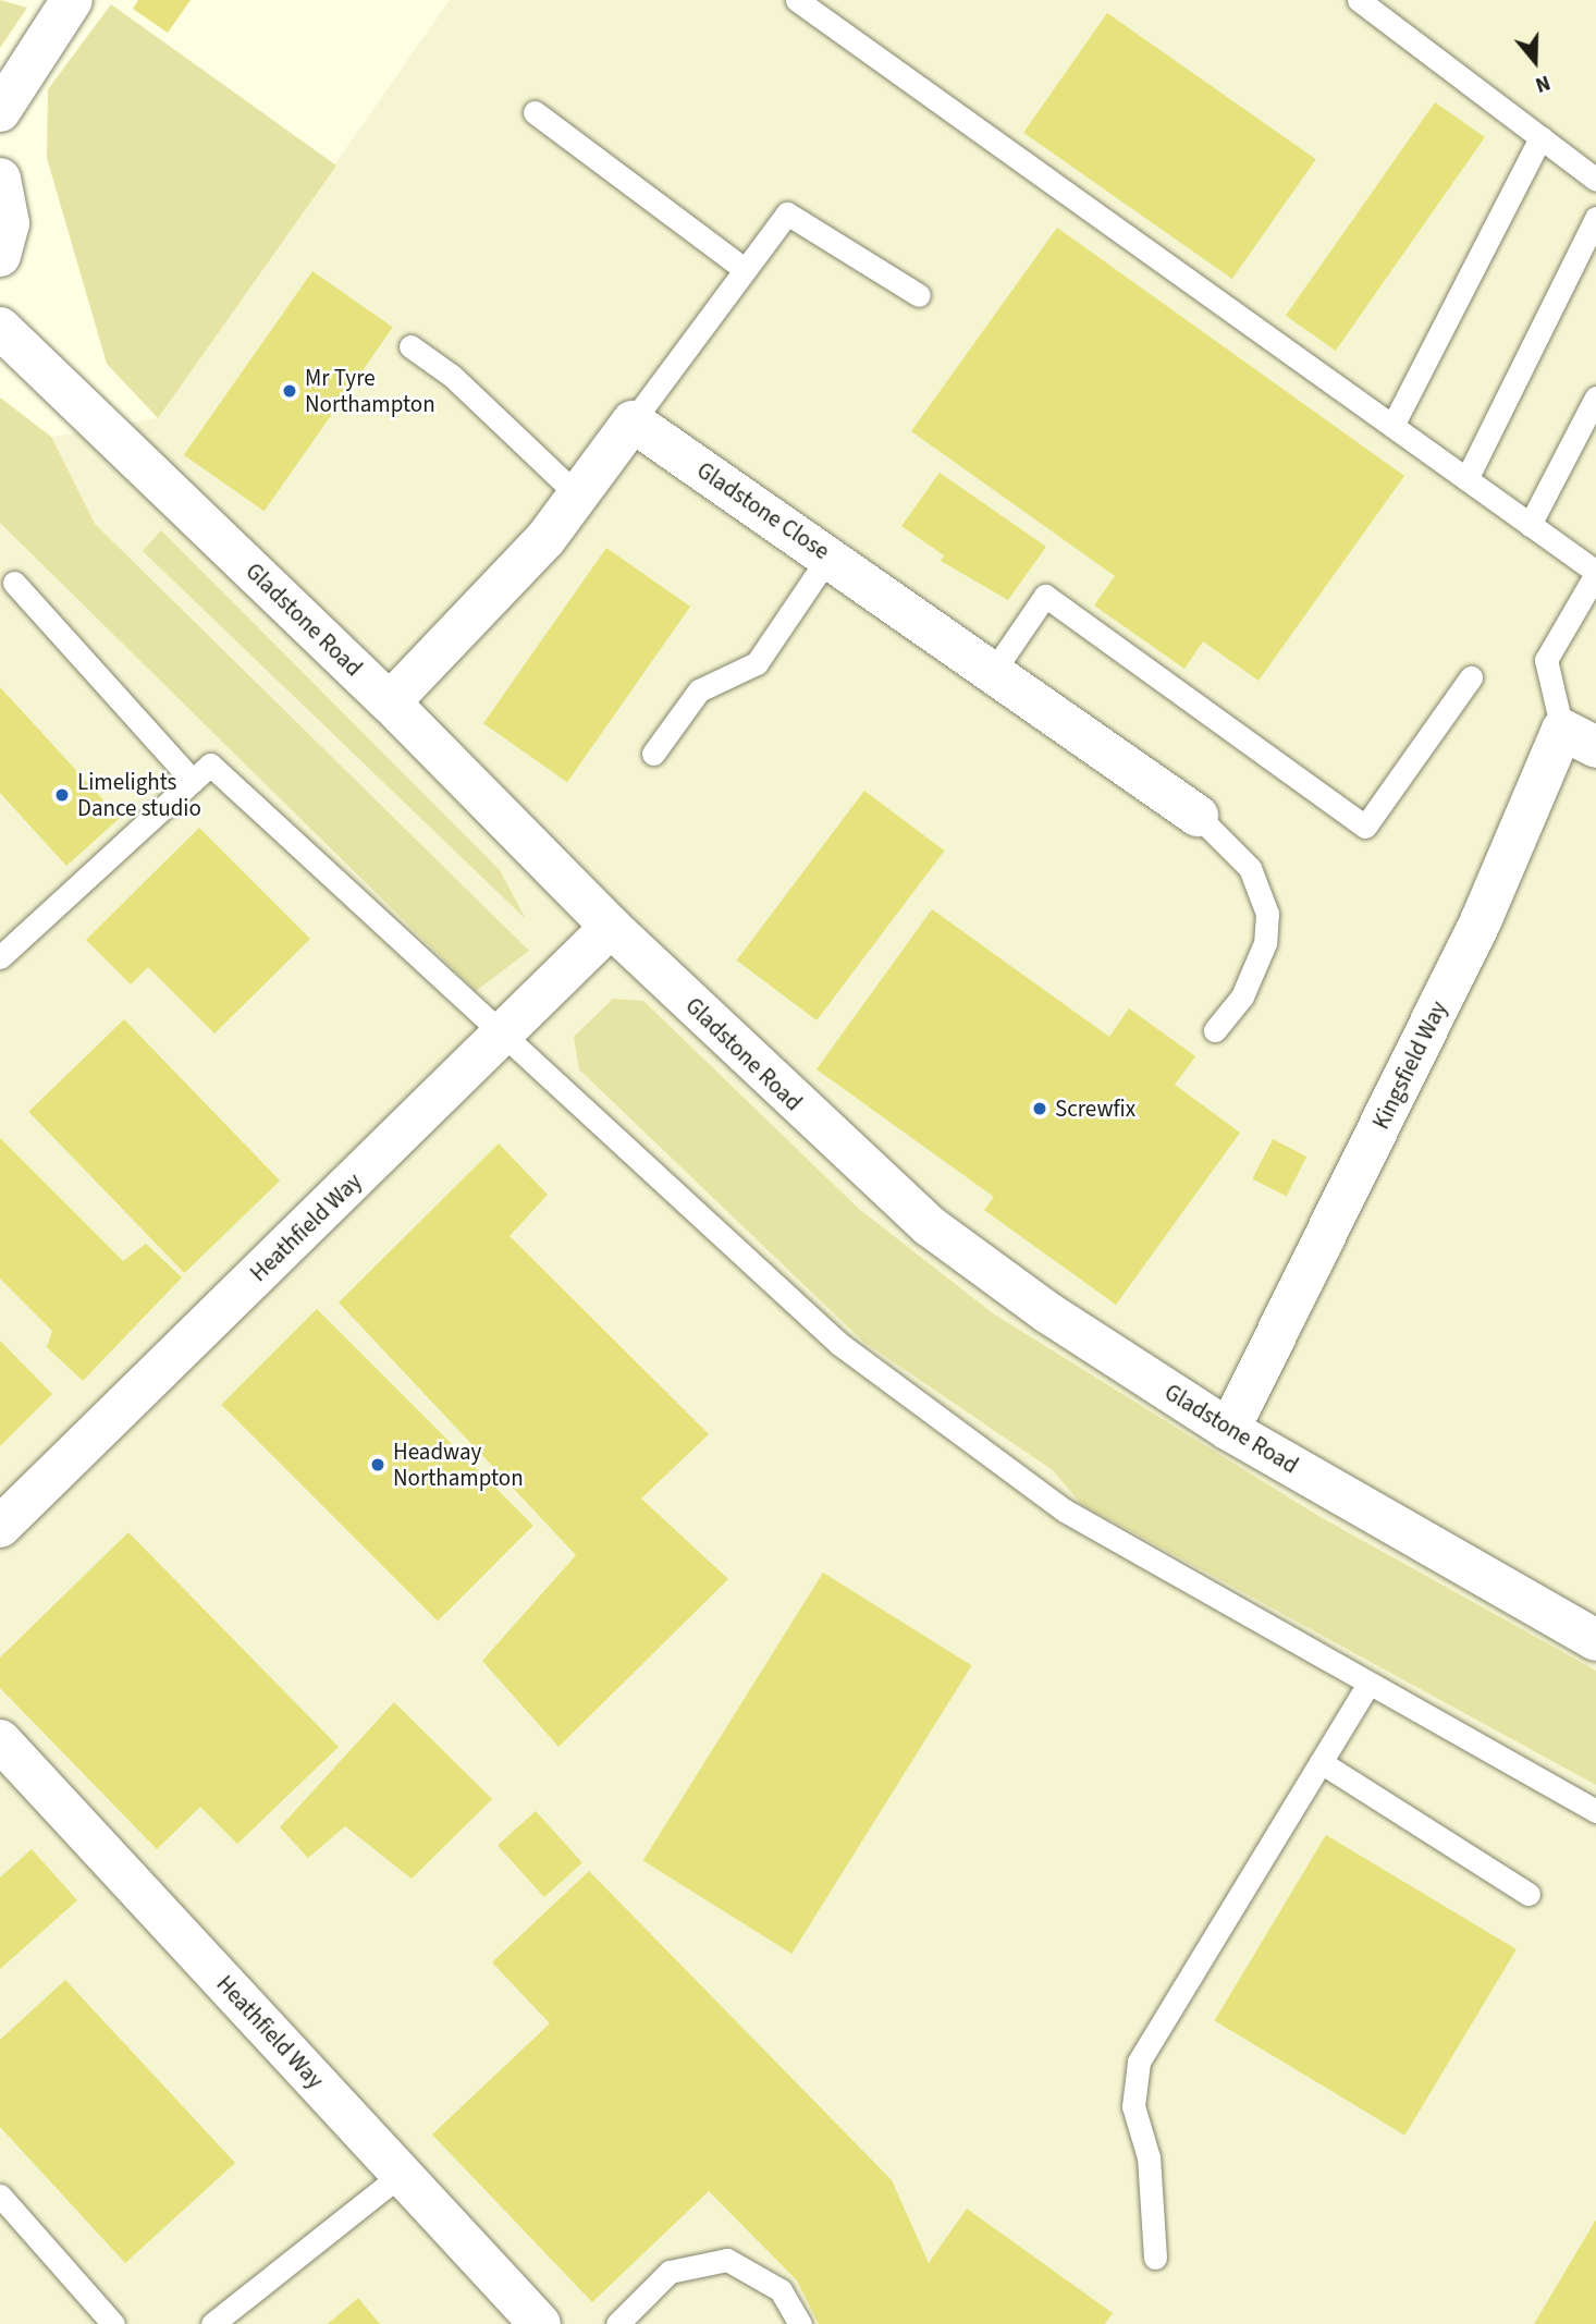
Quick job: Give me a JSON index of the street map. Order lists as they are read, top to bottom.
{
  "streets": {
    "street": [
      "Gladstone Close",
      "Gladstone Road",
      "Kingsfield Way",
      "Heathfield Way"
    ]
  },
  "crossings": [
    ["Gladstone Road", "Kingsfield Way"],
    ["Gladstone Road", "Heathfield Way"]
  ],
  "places": [
    "Mr Tyre Northampton",
    "Limelights Dance studio",
    "Screwfix",
    "Headway Northampton"
  ],
  "north": "bottom"
}
